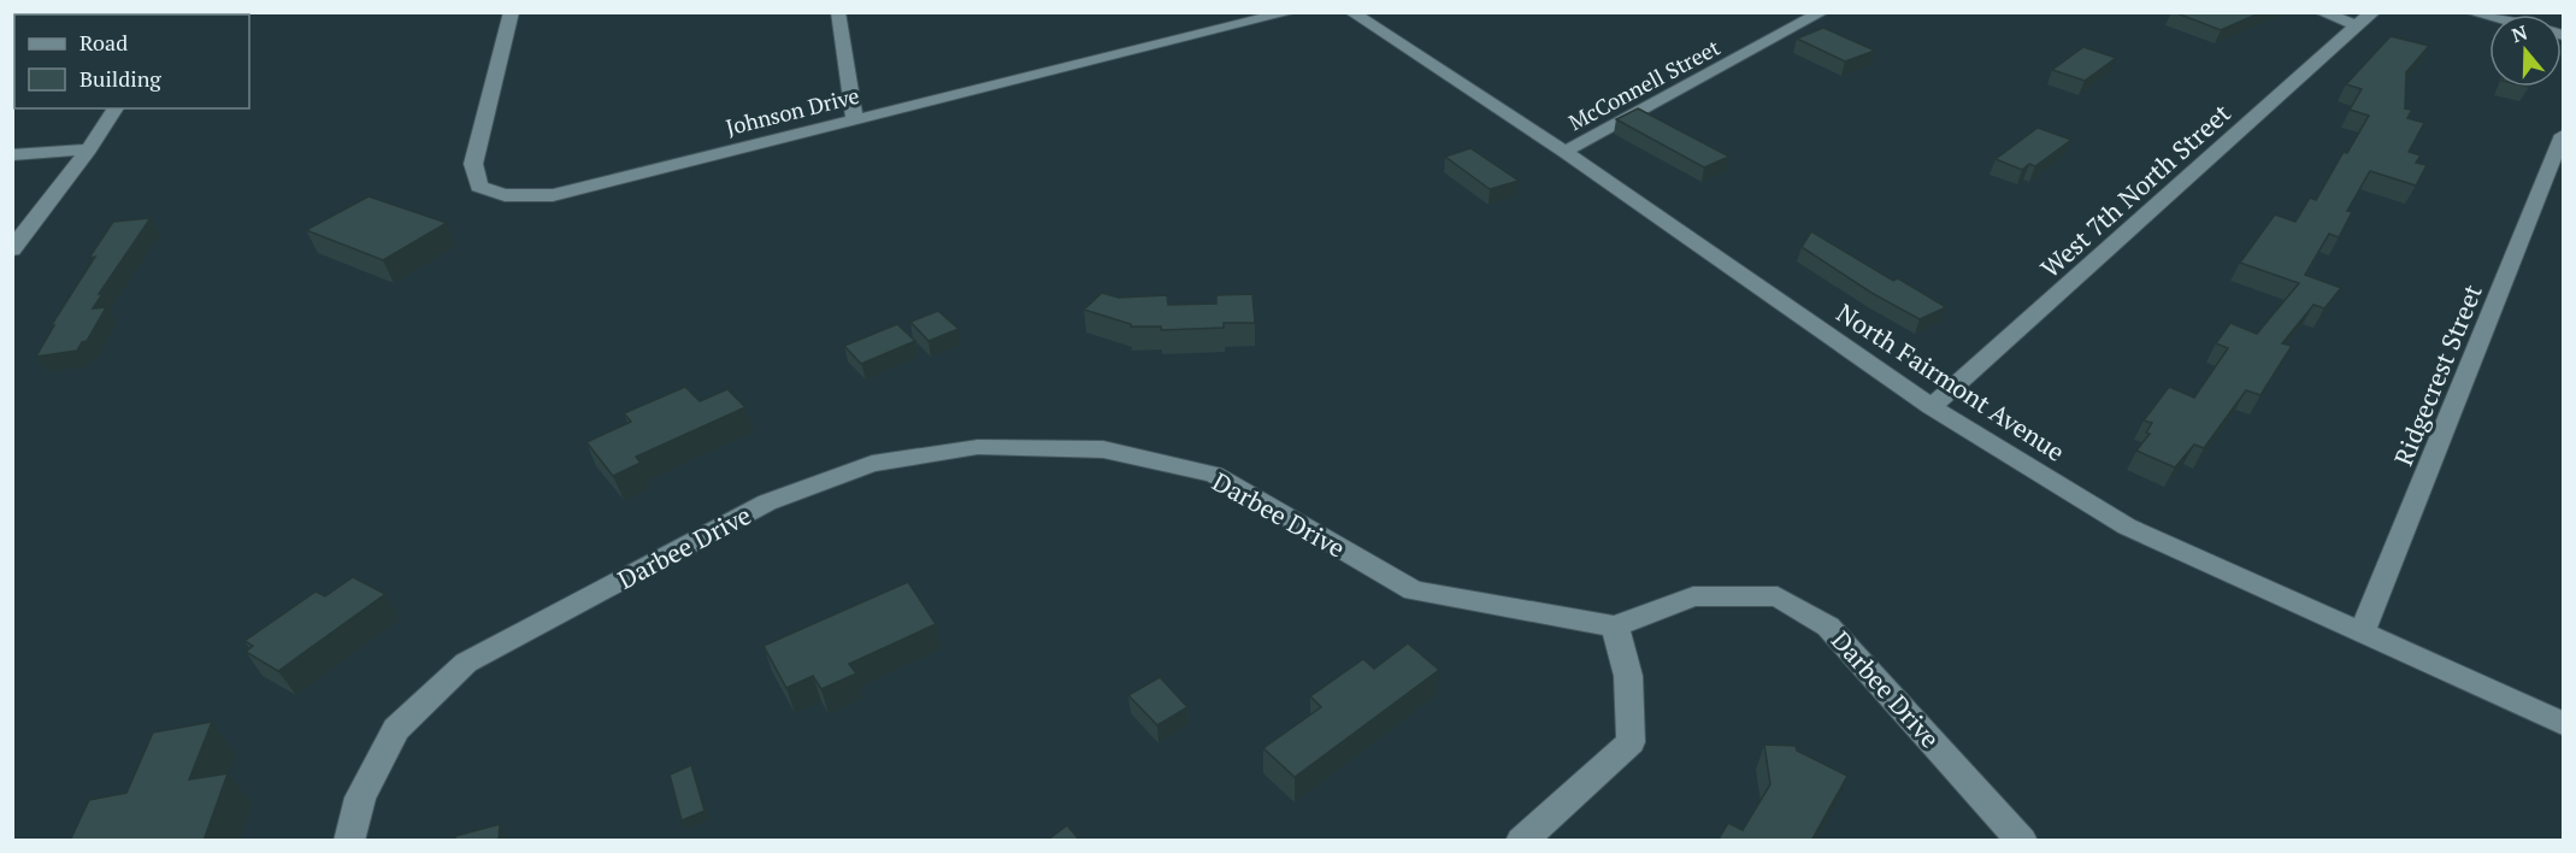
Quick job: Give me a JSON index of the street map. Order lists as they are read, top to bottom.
{
  "streets": {
    "street": [
      "McConnell Street",
      "Johnson Drive",
      "West 7th North Street",
      "Ridgecrest Street",
      "North Fairmont Avenue",
      "Darbee Drive"
    ]
  },
  "crossings": [
    ["McConnell Street", "North Fairmont Avenue"],
    ["West 7th North Street", "North Fairmont Avenue"],
    ["Ridgecrest Street", "North Fairmont Avenue"]
  ],
  "legend": ["Road", "Building"],
  "north": "top"
}
